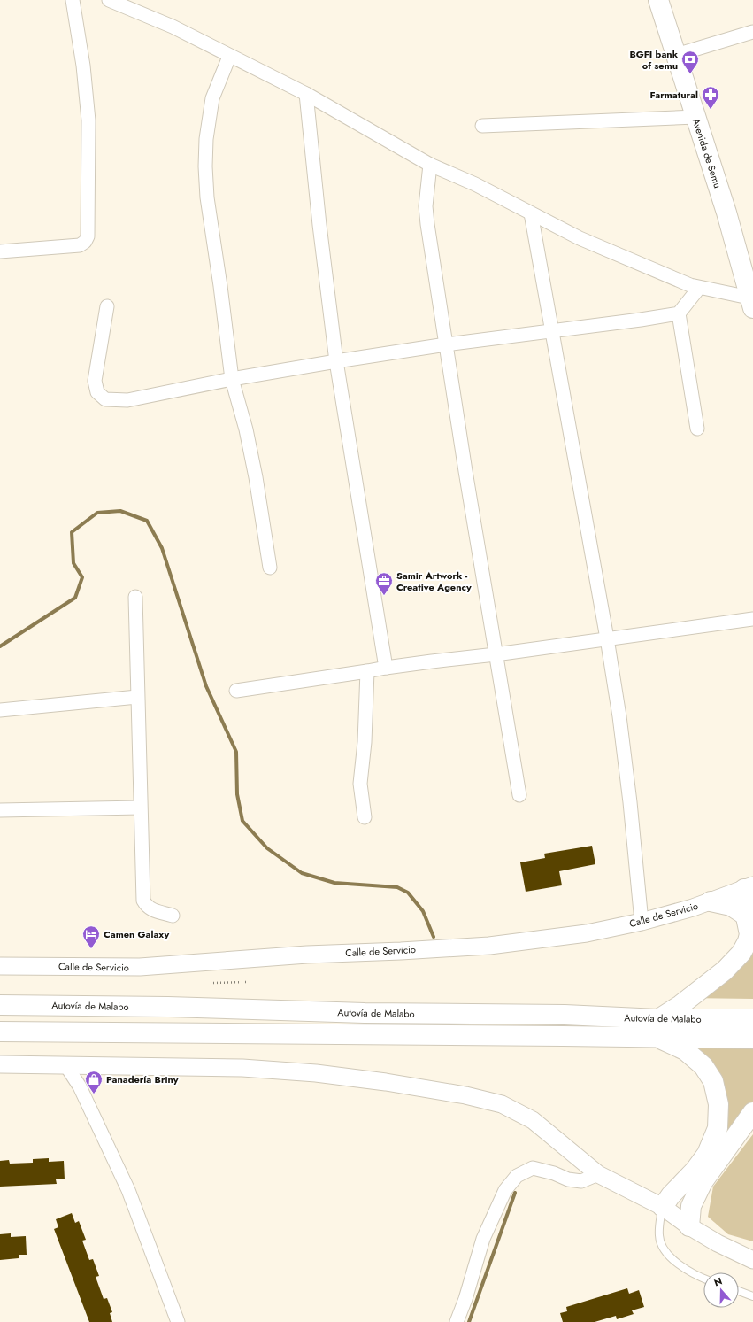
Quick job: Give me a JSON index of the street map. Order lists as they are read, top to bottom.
{
  "streets": {
    "main road": ["Avenida de Semu", "Autovía de Malabo"],
    "street": ["Calle de Servicio"]
  },
  "places": {
    "bank": ["BGFI bank of semu"],
    "pharmacy": ["Farmatural"],
    "office": ["Samir Artwork - Creative Agency"],
    "hotel": ["Camen Galaxy"],
    "shop": ["Panadería Briny"]
  },
  "north": "top"
}
